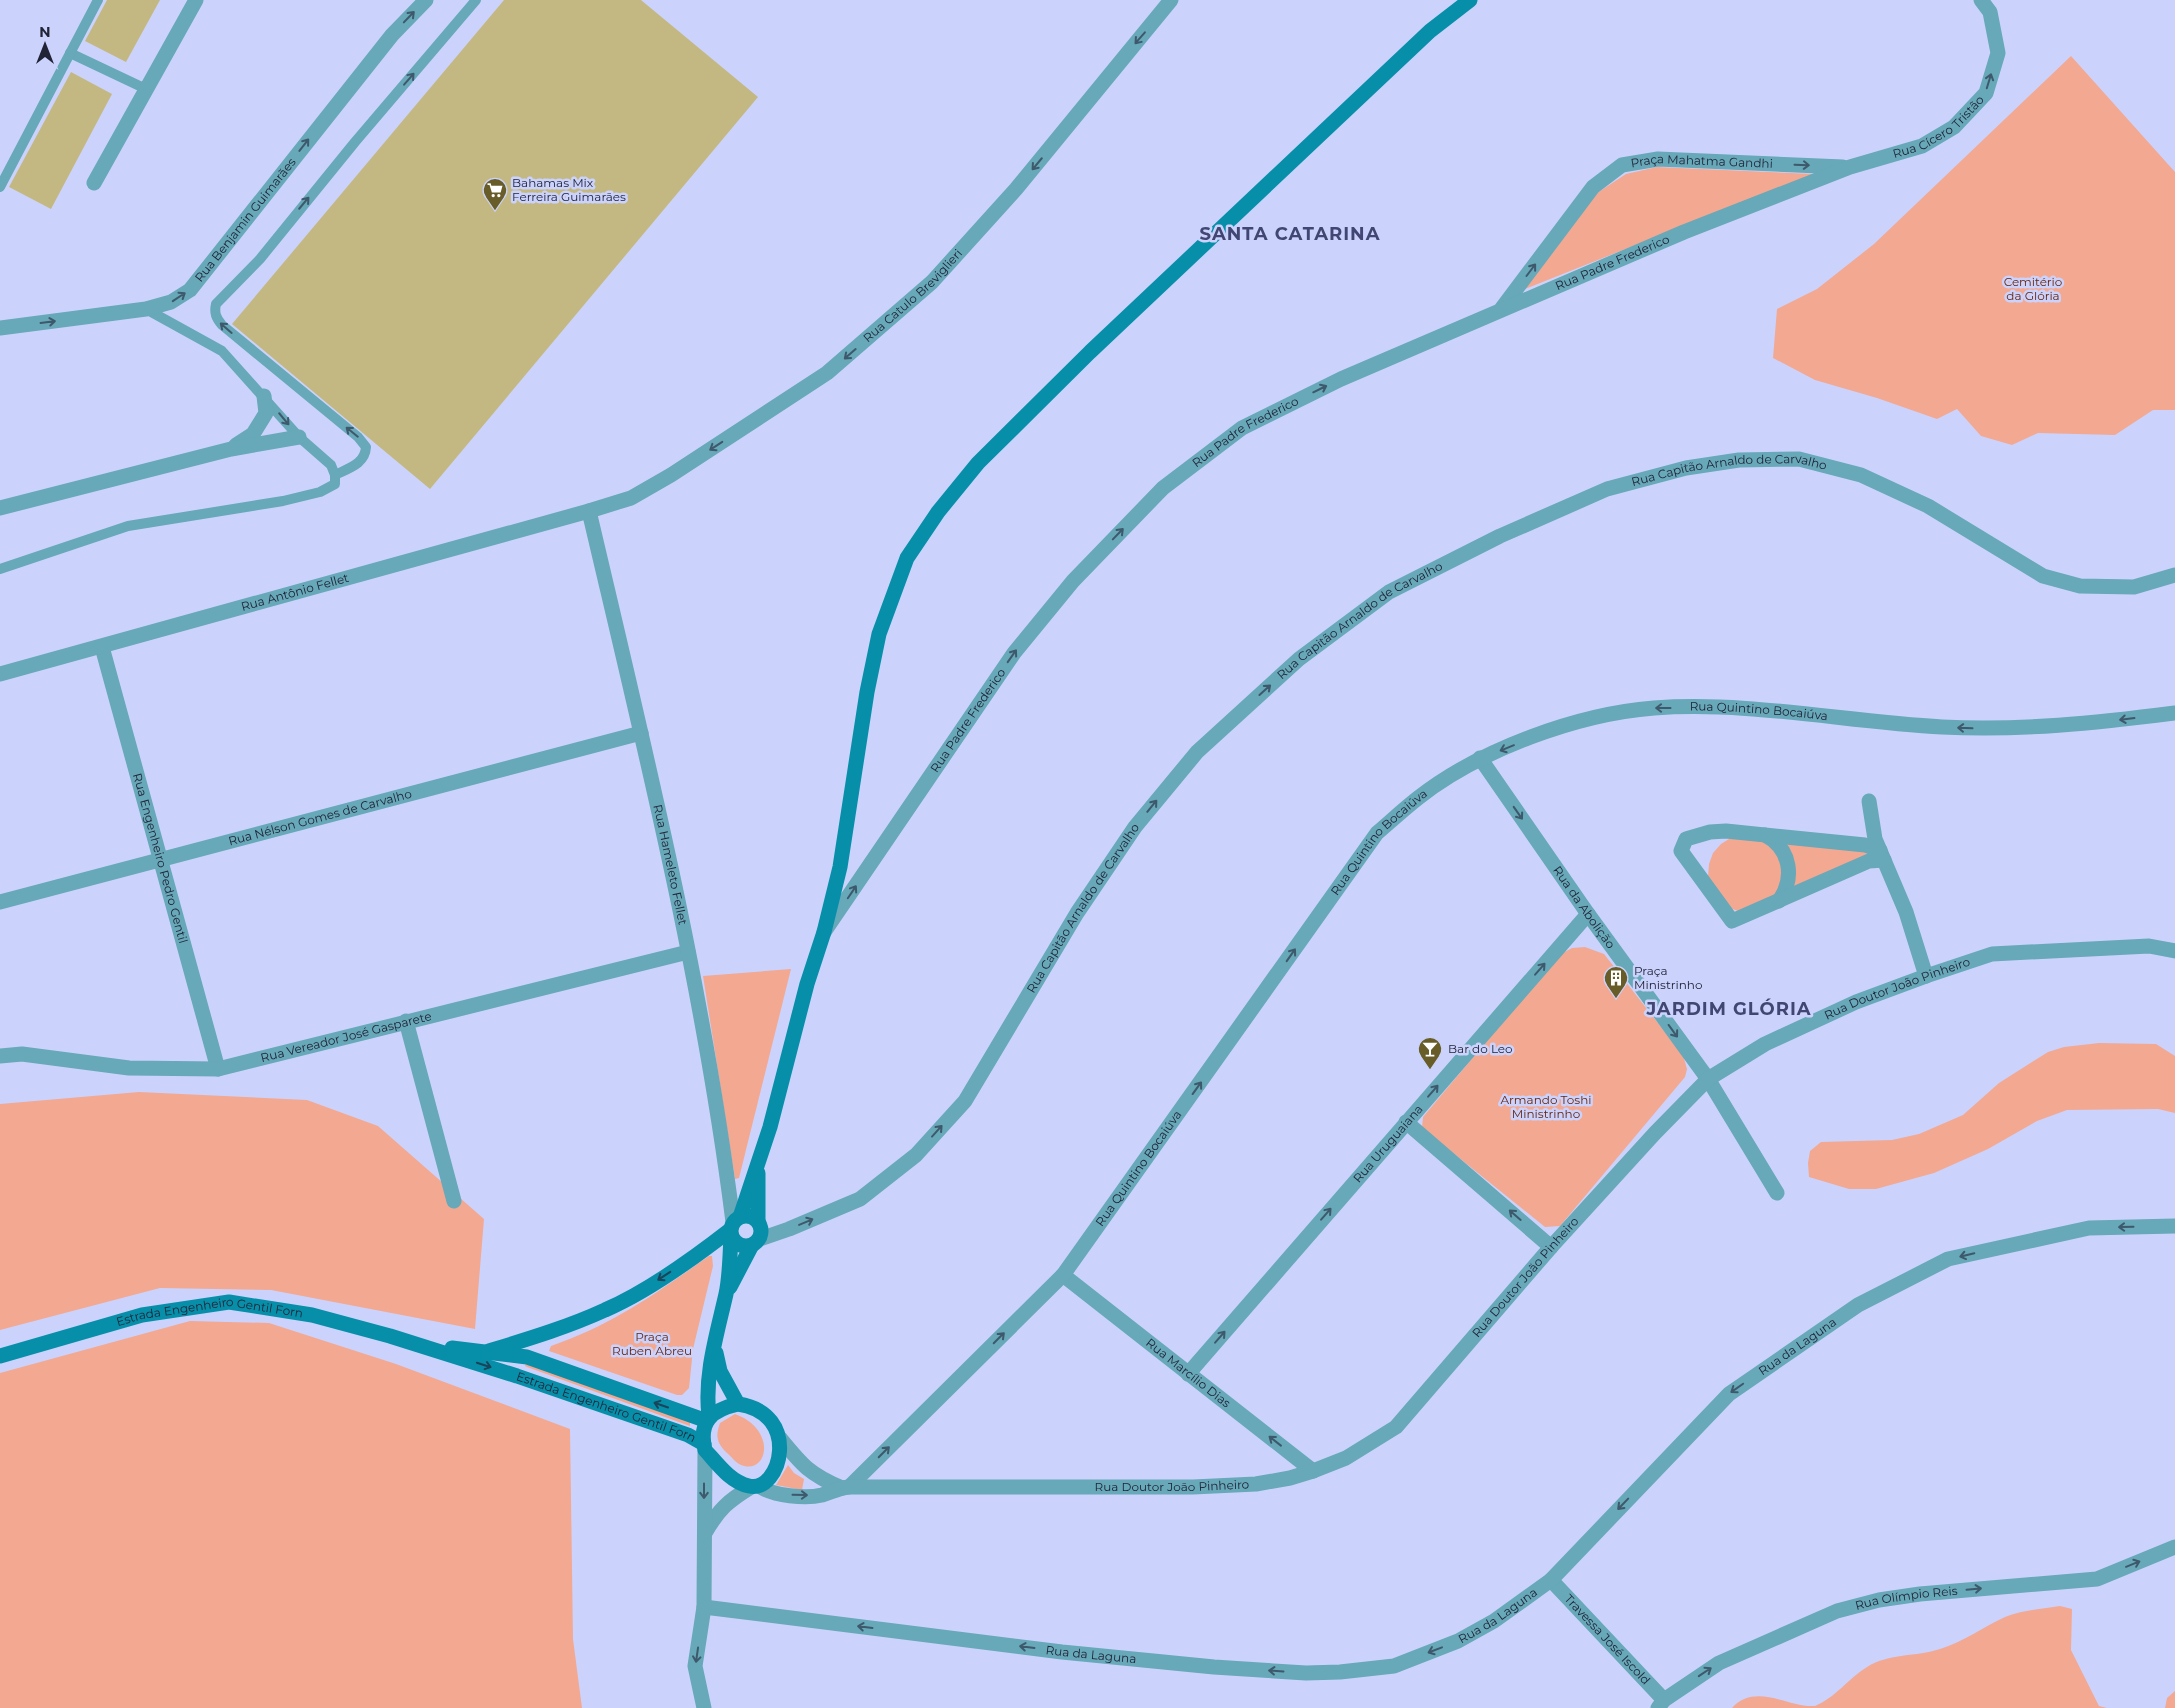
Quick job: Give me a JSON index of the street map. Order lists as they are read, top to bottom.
{
  "streets": {
    "main road": ["Estrada Engenheiro Gentil Forn"],
    "street": [
      "Rua Cícero Tristão",
      "Praça Mahatma Gandhi",
      "Rua Benjamin Guimarães",
      "Rua Padre Frederico",
      "Rua Catulo Breviglieri",
      "Rua Capitão Arnaldo de Carvalho",
      "Rua Antônio Fellet",
      "Rua Quintino Bocaiúva",
      "Rua Nélson Gomes de Carvalho",
      "Rua Engenheiro Pedro Gentil",
      "Rua Hameleto Fellet",
      "Rua da Abolição",
      "Rua Doutor João Pinheiro",
      "Rua Vereador José Gasparete",
      "Rua Uruguaiana",
      "Rua da Laguna",
      "Rua Marcílio Dias",
      "Rua Olímpio Reis",
      "Travessa José Iscold"
    ]
  },
  "crossings": [
    ["Rua Cícero Tristão", "Praça Mahatma Gandhi"],
    ["Rua Cícero Tristão", "Rua Padre Frederico"],
    ["Praça Mahatma Gandhi", "Rua Padre Frederico"],
    ["Rua Catulo Breviglieri", "Rua Antônio Fellet"],
    ["Rua Catulo Breviglieri", "Rua Hameleto Fellet"],
    ["Rua Capitão Arnaldo de Carvalho", "Rua Hameleto Fellet"],
    ["Rua Antônio Fellet", "Rua Engenheiro Pedro Gentil"],
    ["Rua Antônio Fellet", "Rua Hameleto Fellet"],
    ["Rua Quintino Bocaiúva", "Rua da Abolição"],
    ["Rua Quintino Bocaiúva", "Rua Doutor João Pinheiro"],
    ["Rua Quintino Bocaiúva", "Rua Marcílio Dias"],
    ["Rua Nélson Gomes de Carvalho", "Rua Engenheiro Pedro Gentil"],
    ["Rua Nélson Gomes de Carvalho", "Rua Hameleto Fellet"],
    ["Rua Engenheiro Pedro Gentil", "Rua Vereador José Gasparete"],
    ["Rua Hameleto Fellet", "Rua Vereador José Gasparete"],
    ["Rua da Abolição", "Rua Doutor João Pinheiro"],
    ["Rua da Abolição", "Rua Uruguaiana"],
    ["Rua Doutor João Pinheiro", "Estrada Engenheiro Gentil Forn"],
    ["Rua Doutor João Pinheiro", "Rua Marcílio Dias"],
    ["Rua Uruguaiana", "Rua Marcílio Dias"],
    ["Rua da Laguna", "Travessa José Iscold"],
    ["Rua Olímpio Reis", "Travessa José Iscold"]
  ],
  "one_way": [
    "Rua Cícero Tristão",
    "Praça Mahatma Gandhi",
    "Rua Benjamin Guimarães",
    "Rua Padre Frederico",
    "Rua Catulo Breviglieri",
    "Rua Capitão Arnaldo de Carvalho",
    "Rua da Abolição",
    "Rua Uruguaiana",
    "Rua da Laguna",
    "Rua Marcílio Dias",
    "Rua Olímpio Reis"
  ],
  "districts": ["SANTA CATARINA", "JARDIM GLÓRIA"],
  "parks": ["Cemitério da Glória", "Armando Toshi Ministrinho", "Praça Ruben Abreu"],
  "places": {
    "supermarket": ["Bahamas Mix Ferreira Guimarães"],
    "building": ["Praça Ministrinho"],
    "bar": ["Bar do Leo"]
  },
  "north": "top"
}
